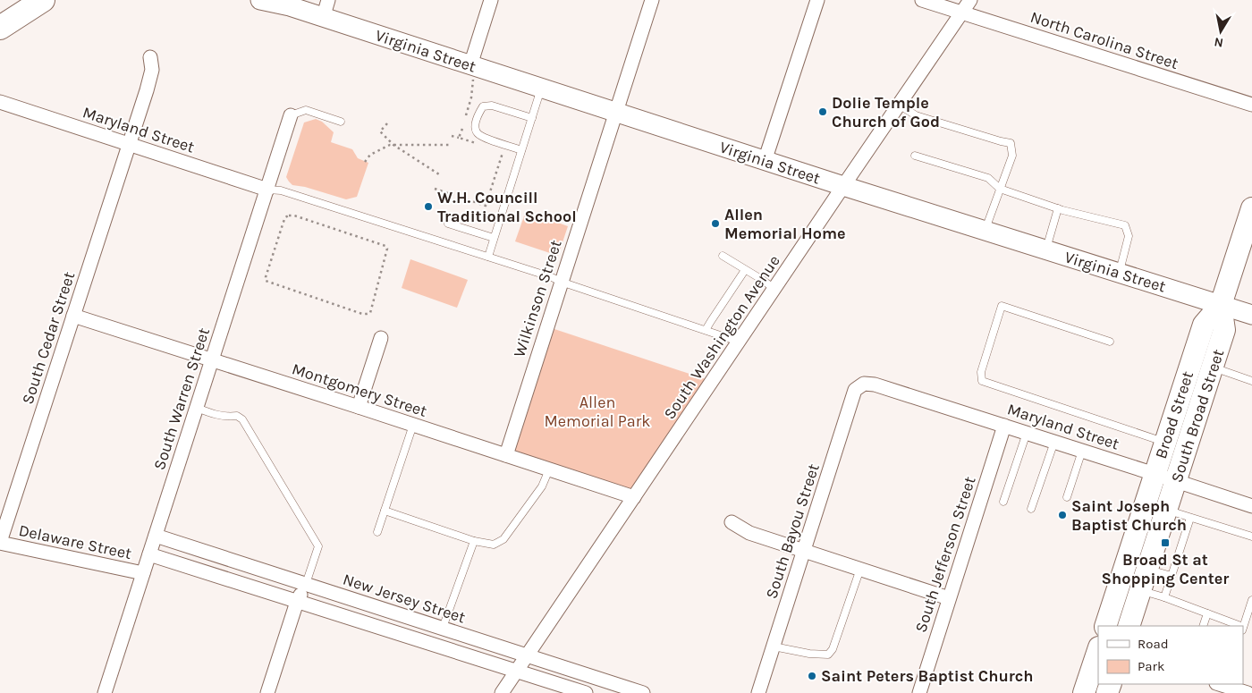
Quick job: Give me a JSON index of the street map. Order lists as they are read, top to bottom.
{
  "streets": {
    "main road": ["Broad Street", "South Broad Street"],
    "street": [
      "North Carolina Street",
      "Virginia Street",
      "Maryland Street",
      "Wilkinson Street",
      "South Washington Avenue",
      "South Cedar Street",
      "Montgomery Street",
      "South Warren Street",
      "South Bayou Street",
      "Delaware Street",
      "South Jefferson Street",
      "New Jersey Street"
    ]
  },
  "crossings": [
    ["North Carolina Street", "South Washington Avenue"],
    ["Virginia Street", "Wilkinson Street"],
    ["Virginia Street", "South Washington Avenue"],
    ["Virginia Street", "Broad Street"],
    ["Virginia Street", "South Broad Street"],
    ["Maryland Street", "South Cedar Street"],
    ["Maryland Street", "South Warren Street"],
    ["Maryland Street", "Broad Street"],
    ["Maryland Street", "South Broad Street"],
    ["Maryland Street", "South Bayou Street"],
    ["Maryland Street", "South Jefferson Street"],
    ["Wilkinson Street", "Montgomery Street"],
    ["South Washington Avenue", "Montgomery Street"],
    ["South Washington Avenue", "New Jersey Street"],
    ["South Cedar Street", "Montgomery Street"],
    ["South Cedar Street", "Delaware Street"],
    ["Montgomery Street", "South Warren Street"],
    ["South Warren Street", "Delaware Street"],
    ["South Warren Street", "New Jersey Street"],
    ["Broad Street", "South Broad Street"]
  ],
  "parks": ["Allen Memorial Park"],
  "places": {
    "other": [
      "Dolie Temple Church of God",
      "W.H. Councill Traditional School",
      "Allen Memorial Home",
      "Saint Joseph Baptist Church",
      "Saint Peters Baptist Church"
    ],
    "transit": ["Broad St at Shopping Center"]
  },
  "legend": ["Road", "Park"],
  "north": "bottom"
}
